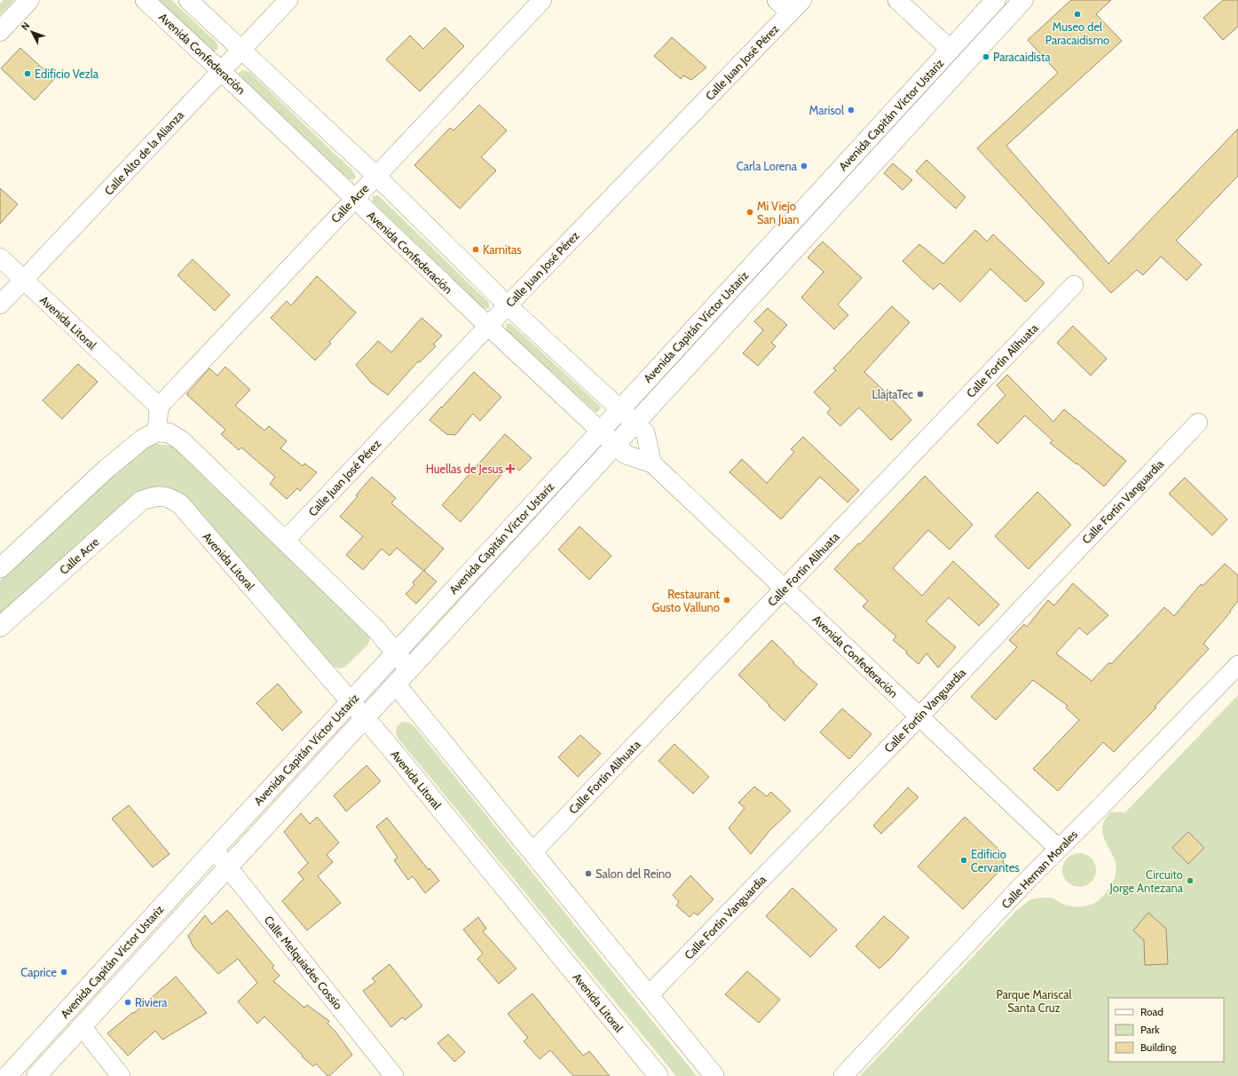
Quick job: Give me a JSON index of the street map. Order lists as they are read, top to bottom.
{
  "streets": {
    "main road": ["Avenida Capitán Víctor Ustariz", "Calle Acre", "Avenida Litoral"],
    "street": [
      "Avenida Confederación",
      "Calle Juan José Pérez",
      "Calle Alto de la Alianza",
      "Calle Fortín Alihuata",
      "Calle Fortín Vanguardia",
      "Calle Hernan Morales",
      "Calle Melquiades Cossío"
    ]
  },
  "crossings": [
    ["Avenida Confederación", "Calle Juan José Pérez"],
    ["Avenida Confederación", "Avenida Capitán Víctor Ustariz"],
    ["Avenida Confederación", "Calle Alto de la Alianza"],
    ["Avenida Confederación", "Calle Acre"],
    ["Avenida Confederación", "Calle Fortín Alihuata"],
    ["Avenida Confederación", "Calle Fortín Vanguardia"],
    ["Avenida Confederación", "Calle Hernan Morales"],
    ["Avenida Capitán Víctor Ustariz", "Avenida Litoral"],
    ["Avenida Capitán Víctor Ustariz", "Calle Melquiades Cossío"],
    ["Calle Alto de la Alianza", "Avenida Litoral"],
    ["Calle Acre", "Avenida Litoral"]
  ],
  "parks": ["Parque Mariscal Santa Cruz"],
  "places": {
    "other": [
      "Museo del Paracaidismo",
      "Paracaidista",
      "Edificio Vezla",
      "Marisol",
      "Carla Lorena",
      "Mi Viejo San Juan",
      "Karnitas",
      "LlajtaTec",
      "Restaurant Gusto Valluno",
      "Edificio Cervantes",
      "Salon del Reino",
      "Circuito Jorge Antezana",
      "Caprice",
      "Riviera"
    ],
    "health": ["Huellas de Jesus"]
  },
  "legend": ["Road", "Park", "Building"],
  "north": "top left"
}
